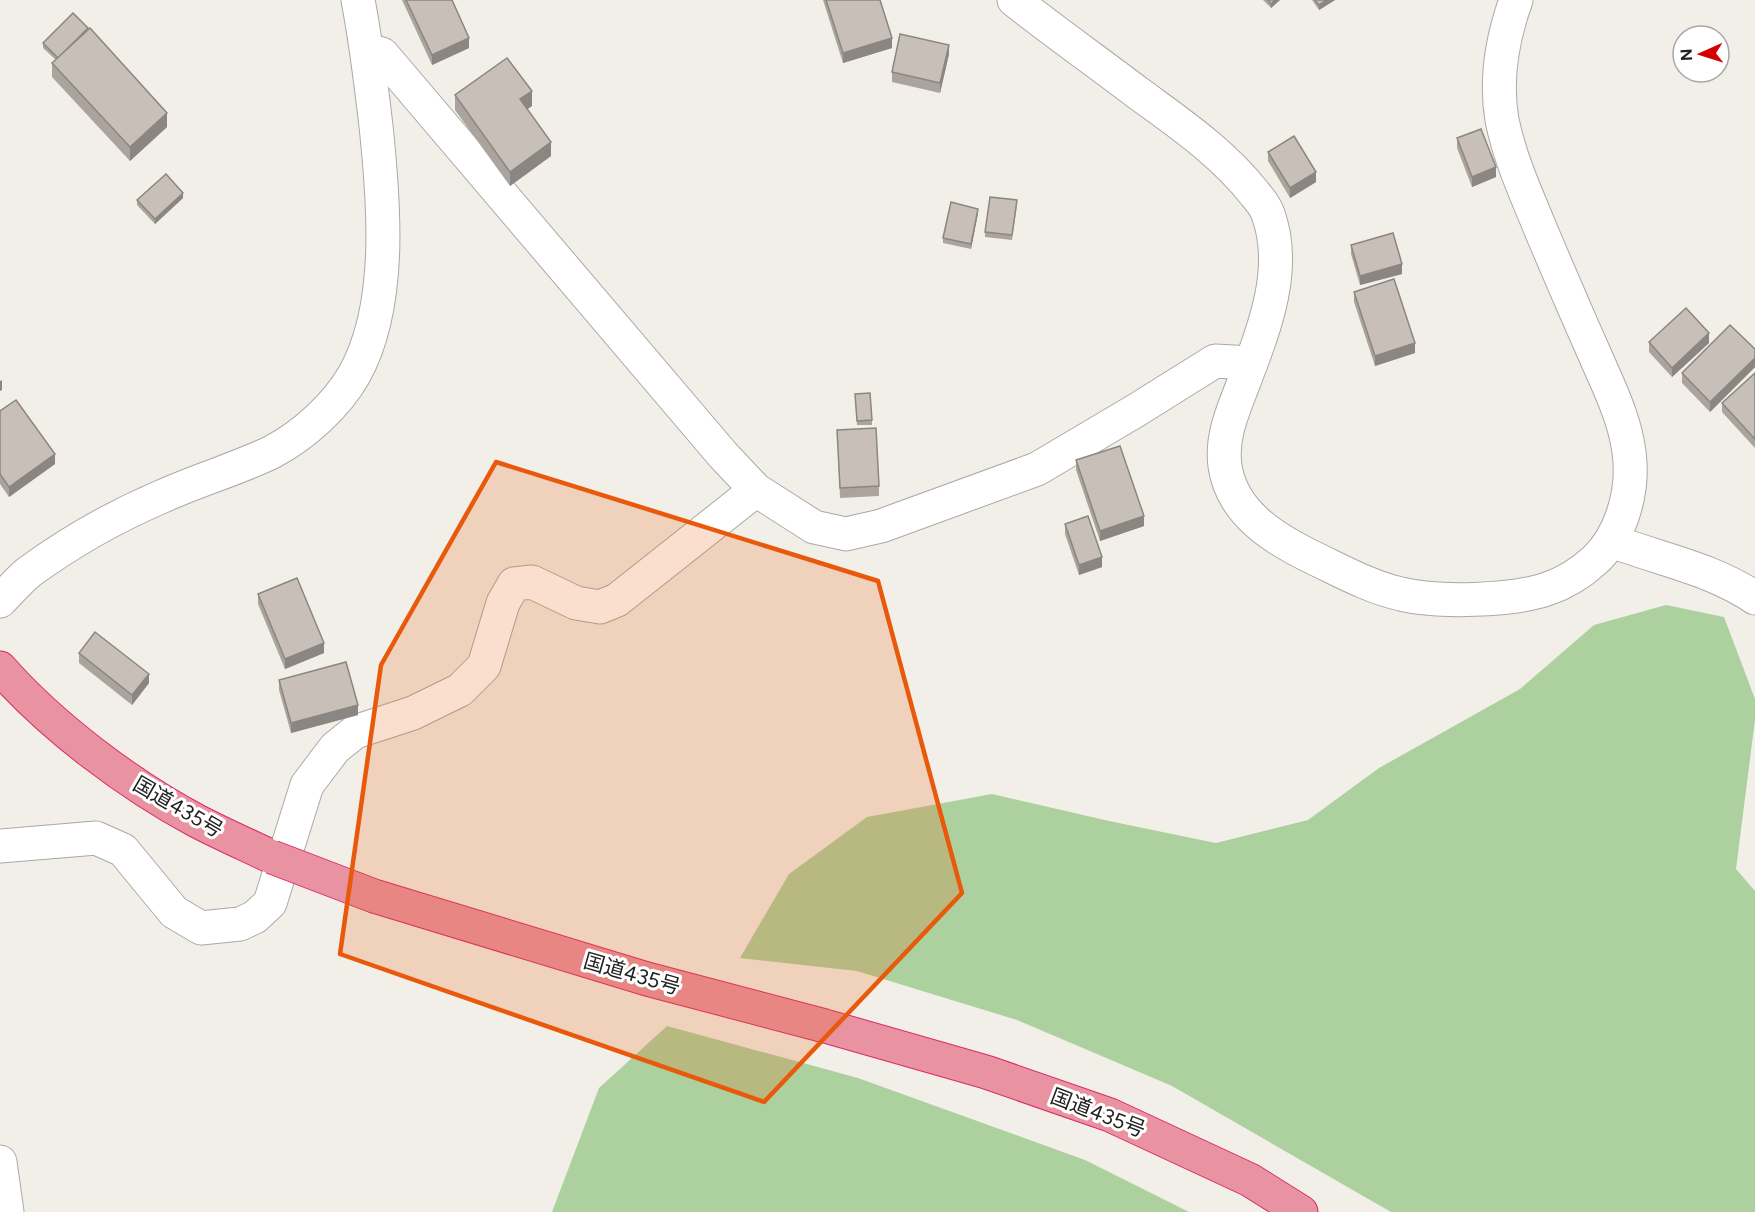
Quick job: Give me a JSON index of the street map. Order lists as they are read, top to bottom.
{
  "streets": {
    "highway": ["国道435号"]
  },
  "north": "left"
}
